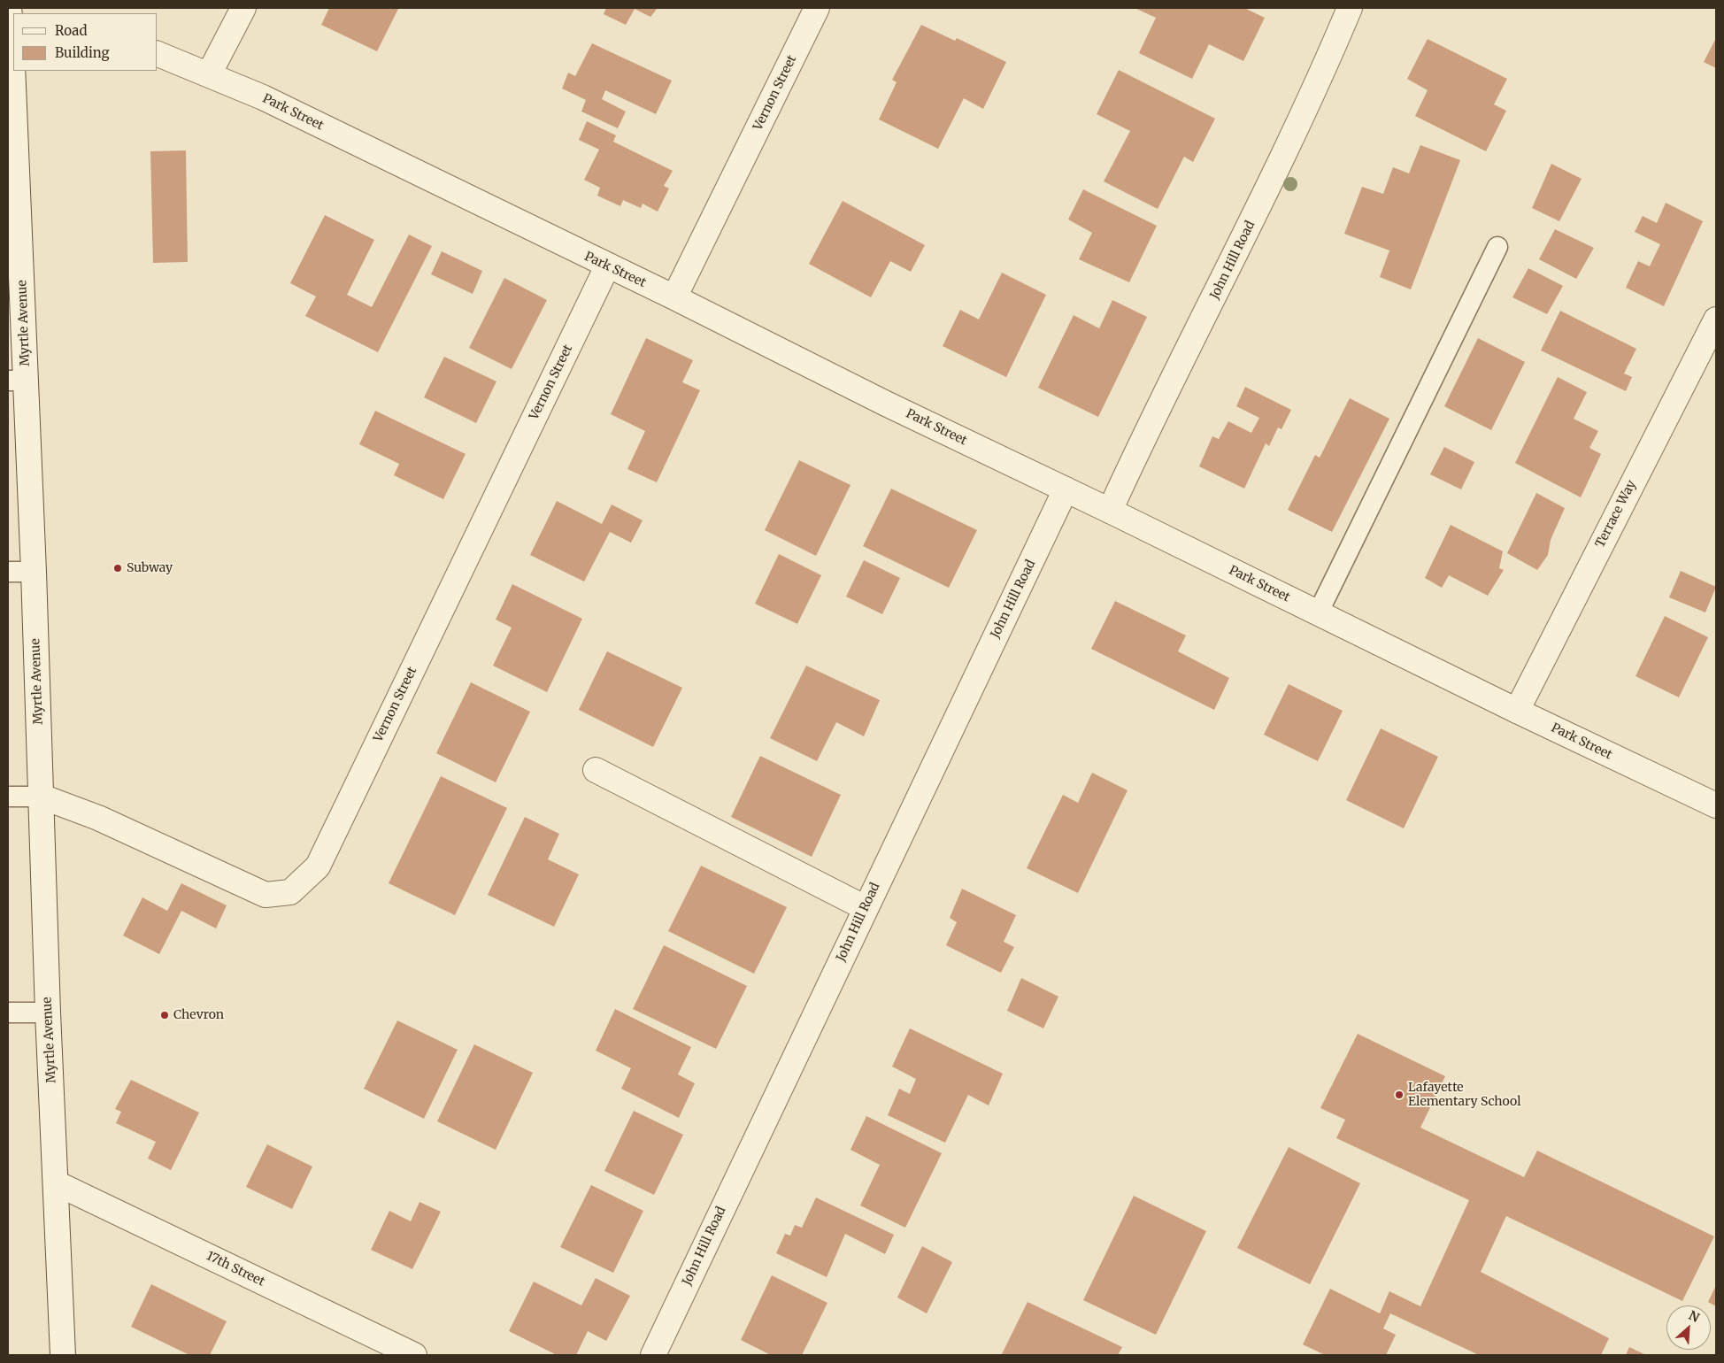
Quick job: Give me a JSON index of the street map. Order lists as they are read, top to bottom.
{
  "streets": {
    "street": [
      "Vernon Street",
      "Park Street",
      "John Hill Road",
      "Myrtle Avenue",
      "Terrace Way",
      "17th Street"
    ]
  },
  "crossings": [
    ["Vernon Street", "Park Street"],
    ["Vernon Street", "Myrtle Avenue"],
    ["Park Street", "John Hill Road"],
    ["Park Street", "Terrace Way"],
    ["Myrtle Avenue", "17th Street"]
  ],
  "places": ["Subway", "Chevron", "Lafayette Elementary School"],
  "legend": ["Road", "Building"],
  "north": "top right"
}
